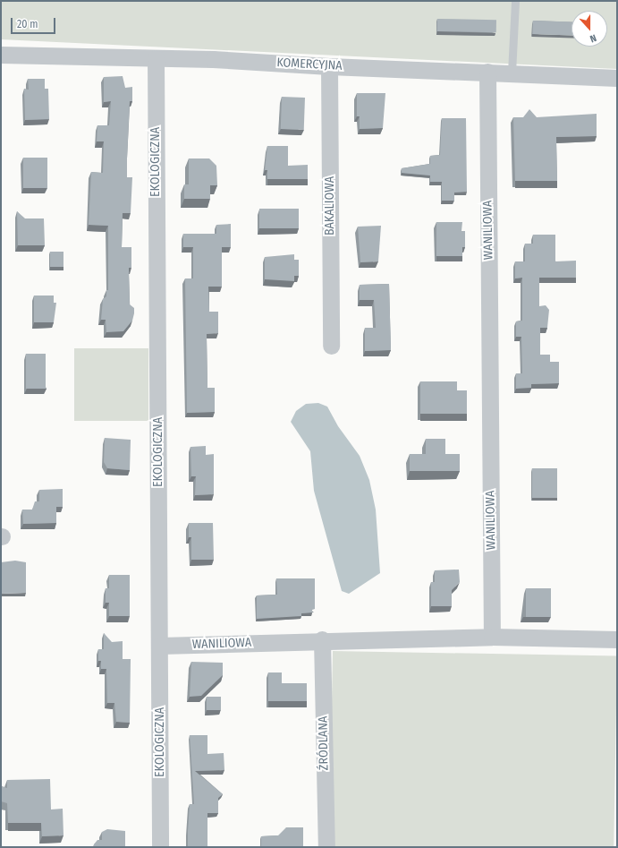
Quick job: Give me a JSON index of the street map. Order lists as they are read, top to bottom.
{
  "streets": {
    "street": [
      "KOMERCYJNA",
      "EKOLOGICZNA",
      "BAKALIOWA",
      "WANILIOWA",
      "ŹRÓDLANA"
    ]
  },
  "crossings": [
    ["KOMERCYJNA", "EKOLOGICZNA"],
    ["KOMERCYJNA", "BAKALIOWA"],
    ["KOMERCYJNA", "WANILIOWA"],
    ["EKOLOGICZNA", "WANILIOWA"],
    ["WANILIOWA", "ŹRÓDLANA"]
  ],
  "scale_bar": "20 m",
  "north": "bottom"
}
